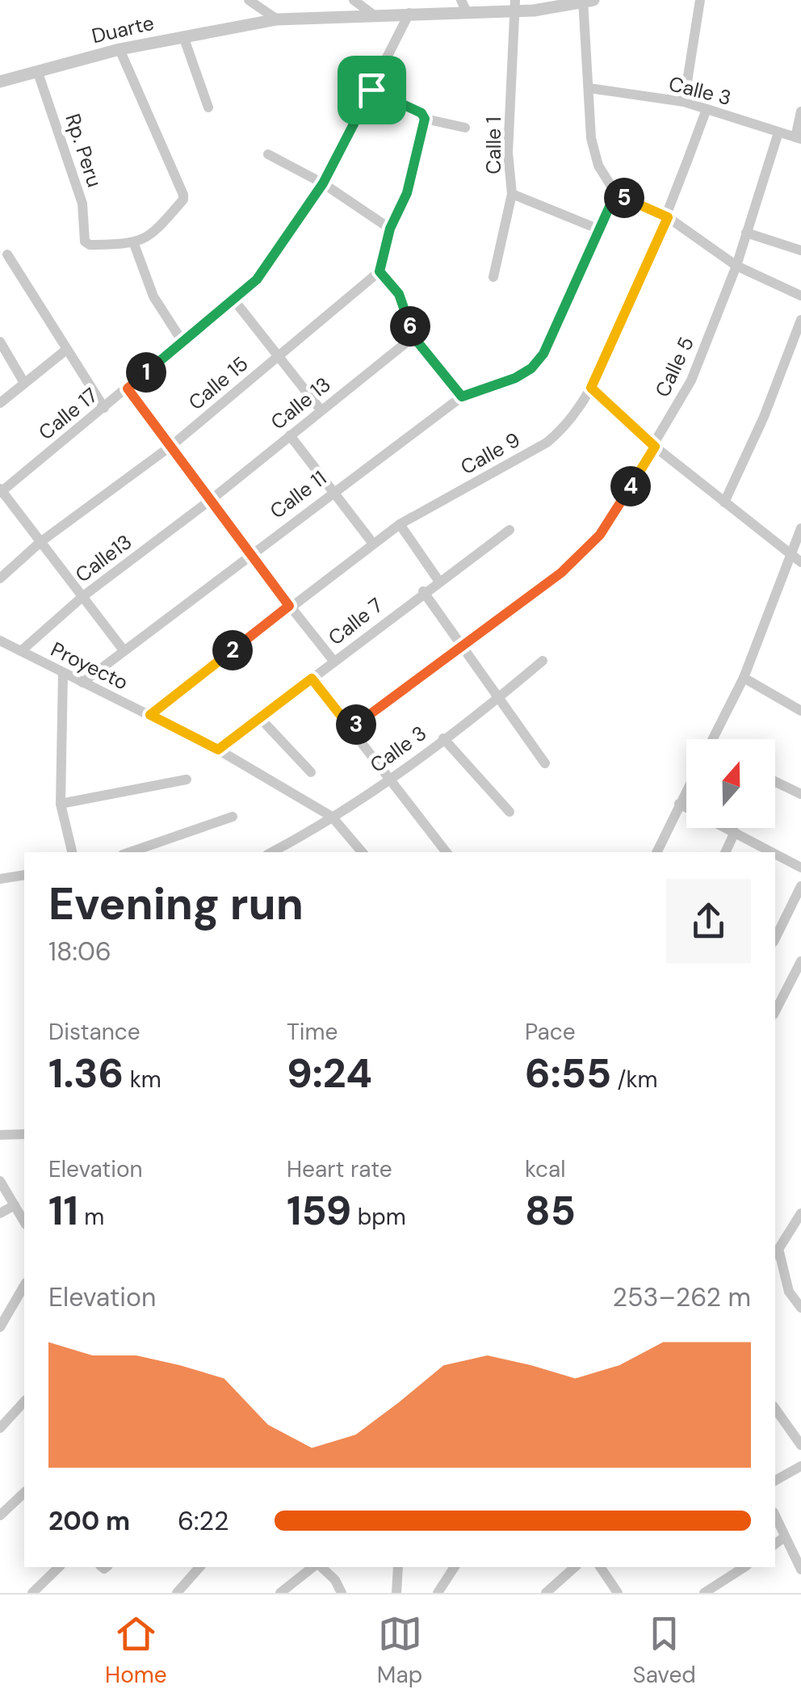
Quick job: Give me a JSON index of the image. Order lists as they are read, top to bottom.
{
  "streets": {
    "street": [
      "Duarte",
      "Calle 3",
      "Calle 1",
      "Rp. Peru",
      "Calle 5",
      "Calle 15",
      "Calle 13",
      "Calle 17",
      "Calle 9",
      "Calle 11",
      "Calle13",
      "Calle 7",
      "Proyecto"
    ]
  },
  "crossings": [
    ["Duarte", "Calle 1"],
    ["Duarte", "Rp. Peru"],
    ["Duarte", "Calle 17"],
    ["Calle 3", "Calle 5"],
    ["Calle 3", "Calle 9"],
    ["Calle 3", "Proyecto"],
    ["Calle 13", "Calle13"],
    ["Calle 9", "Proyecto"],
    ["Calle 11", "Proyecto"],
    ["Calle13", "Proyecto"],
    ["Calle 7", "Proyecto"]
  ],
  "north": "top",
  "page": {
    "pins": [
      "5",
      "6",
      "1",
      "4",
      "2",
      "3"
    ],
    "heading": ["Evening run", "18:06"],
    "stats": [
      ["Distance", "1.36 km"],
      ["Time", "9:24"],
      ["Pace", "6:55 /km"],
      ["Elevation", "11 m"],
      ["Heart rate", "159 bpm"],
      ["kcal", "85"]
    ],
    "chart": ["Elevation", "253–262 m"],
    "list": [
      {
        "name": "200 m",
        "note": "6:22"
      }
    ],
    "tabs": ["Home", "Map", "Saved"]
  }
}
